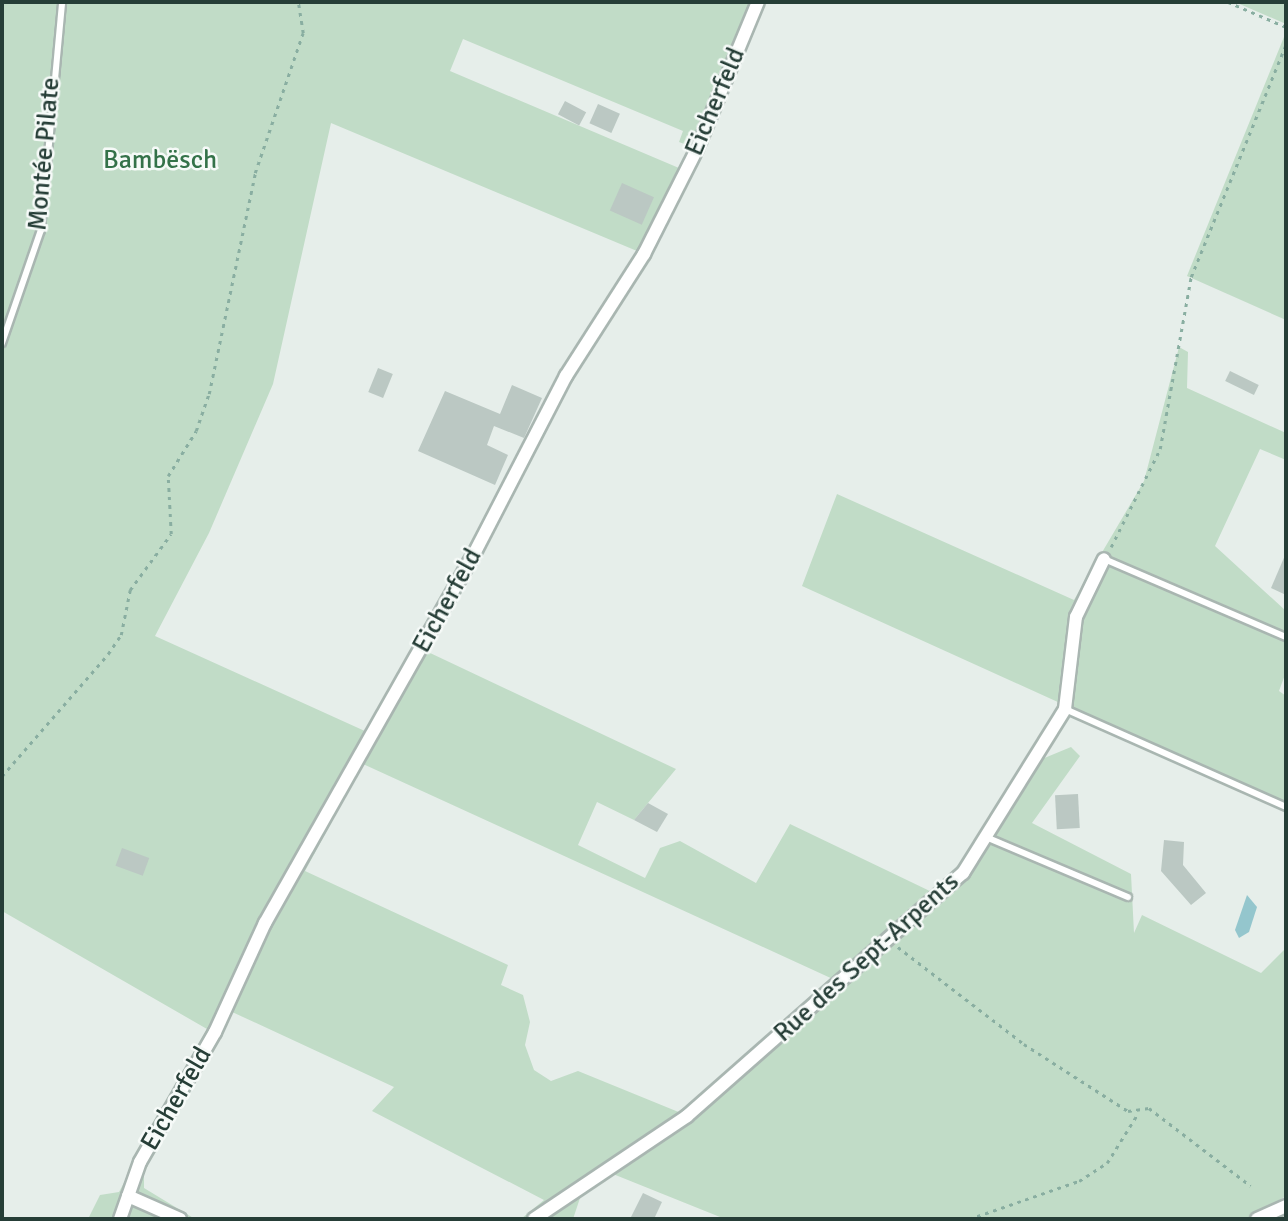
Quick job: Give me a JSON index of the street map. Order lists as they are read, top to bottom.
{
  "streets": {
    "street": ["Eicherfeld", "Rue des Sept-Arpents"],
    "lane": ["Montée Pilate"]
  },
  "parks": ["Bambësch"]
}
